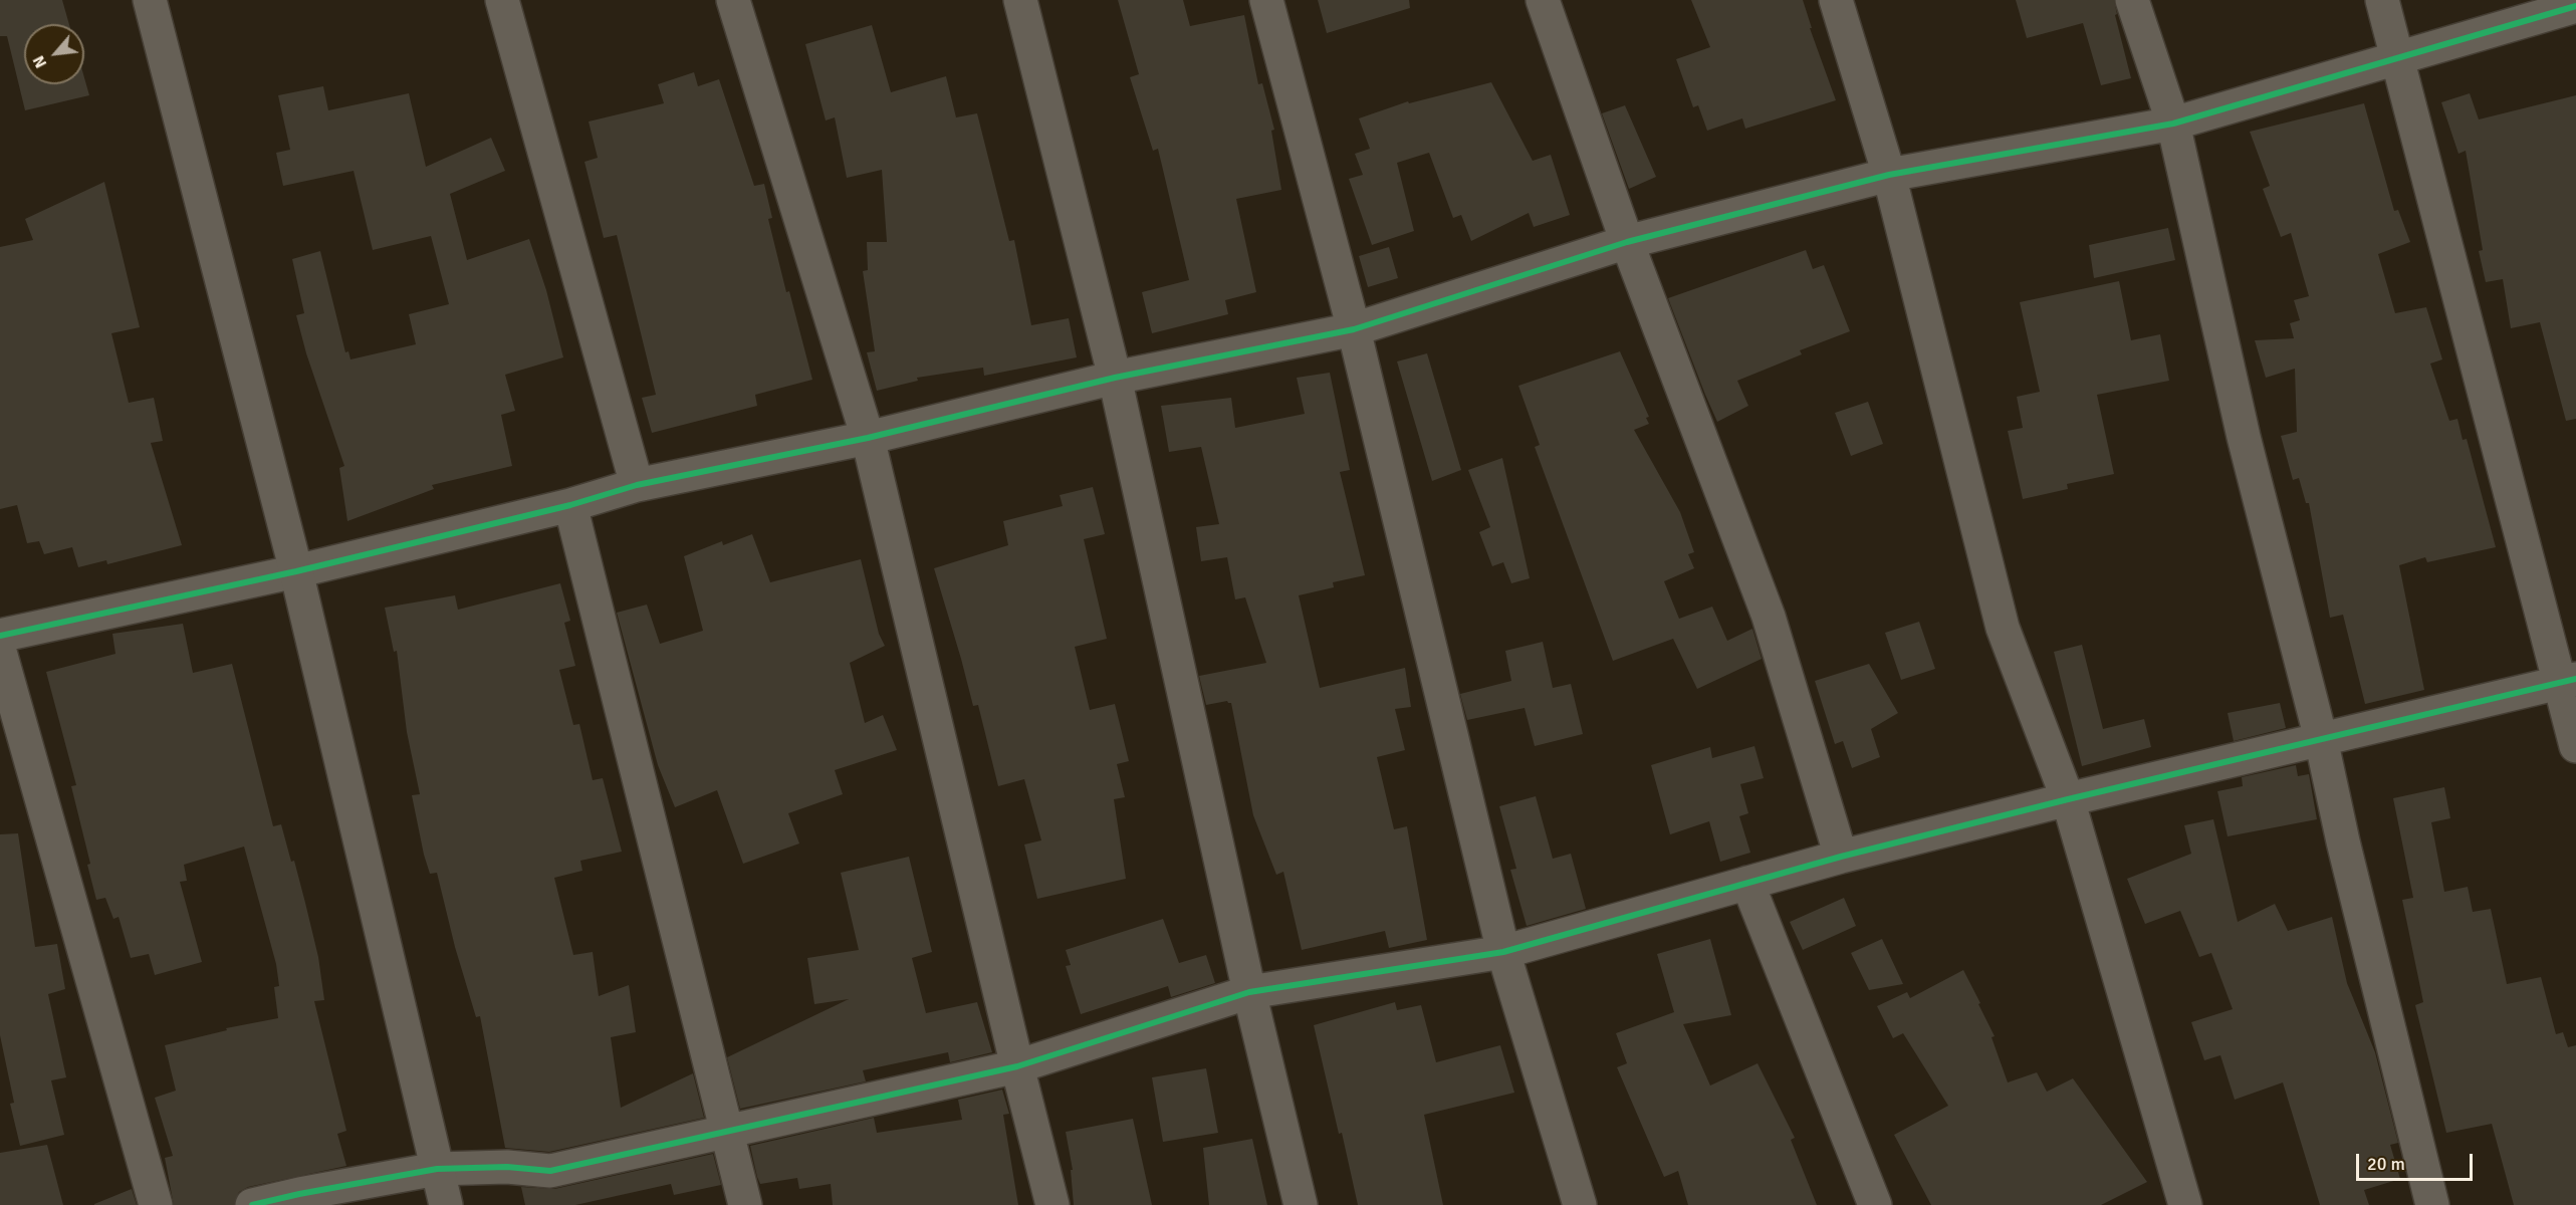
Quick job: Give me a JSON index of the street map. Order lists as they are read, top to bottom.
{
  "scale_bar": "20 m",
  "north": "bottom left"
}
